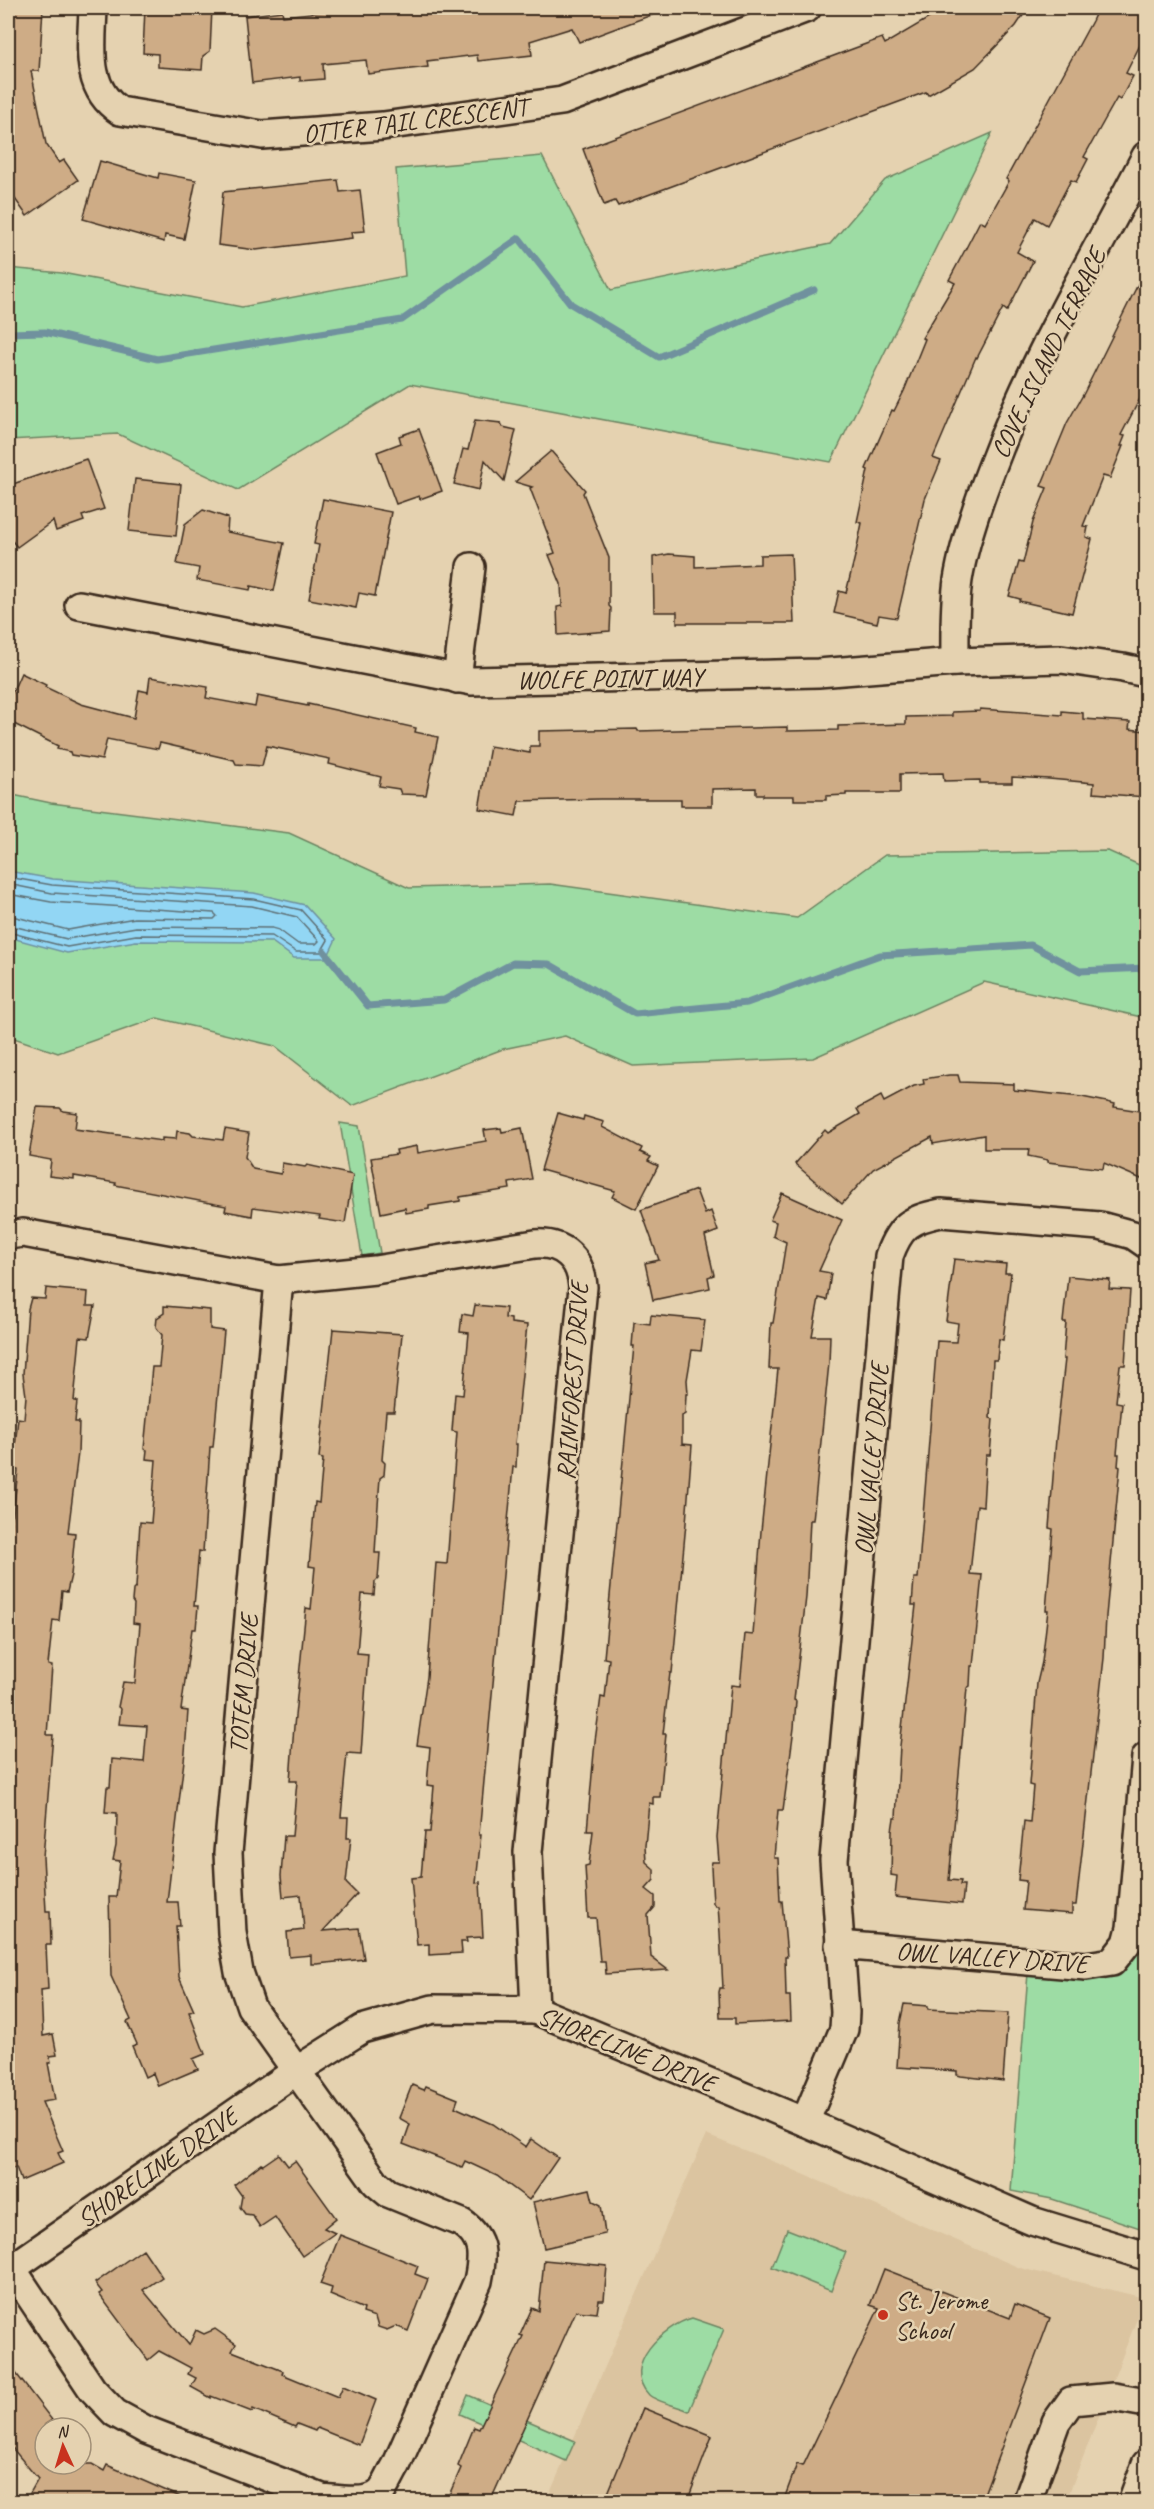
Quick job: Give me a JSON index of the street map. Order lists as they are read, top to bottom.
{
  "streets": {
    "street": [
      "OTTER TAIL CRESCENT",
      "COVE ISLAND TERRACE",
      "WOLFE POINT WAY",
      "RAINFOREST DRIVE",
      "OWL VALLEY DRIVE",
      "TOTEM DRIVE",
      "SHORELINE DRIVE"
    ]
  },
  "crossings": [
    ["COVE ISLAND TERRACE", "WOLFE POINT WAY"],
    ["RAINFOREST DRIVE", "TOTEM DRIVE"],
    ["RAINFOREST DRIVE", "SHORELINE DRIVE"],
    ["OWL VALLEY DRIVE", "SHORELINE DRIVE"],
    ["TOTEM DRIVE", "SHORELINE DRIVE"]
  ],
  "places": ["St. Jerome School"],
  "north": "top"
}
